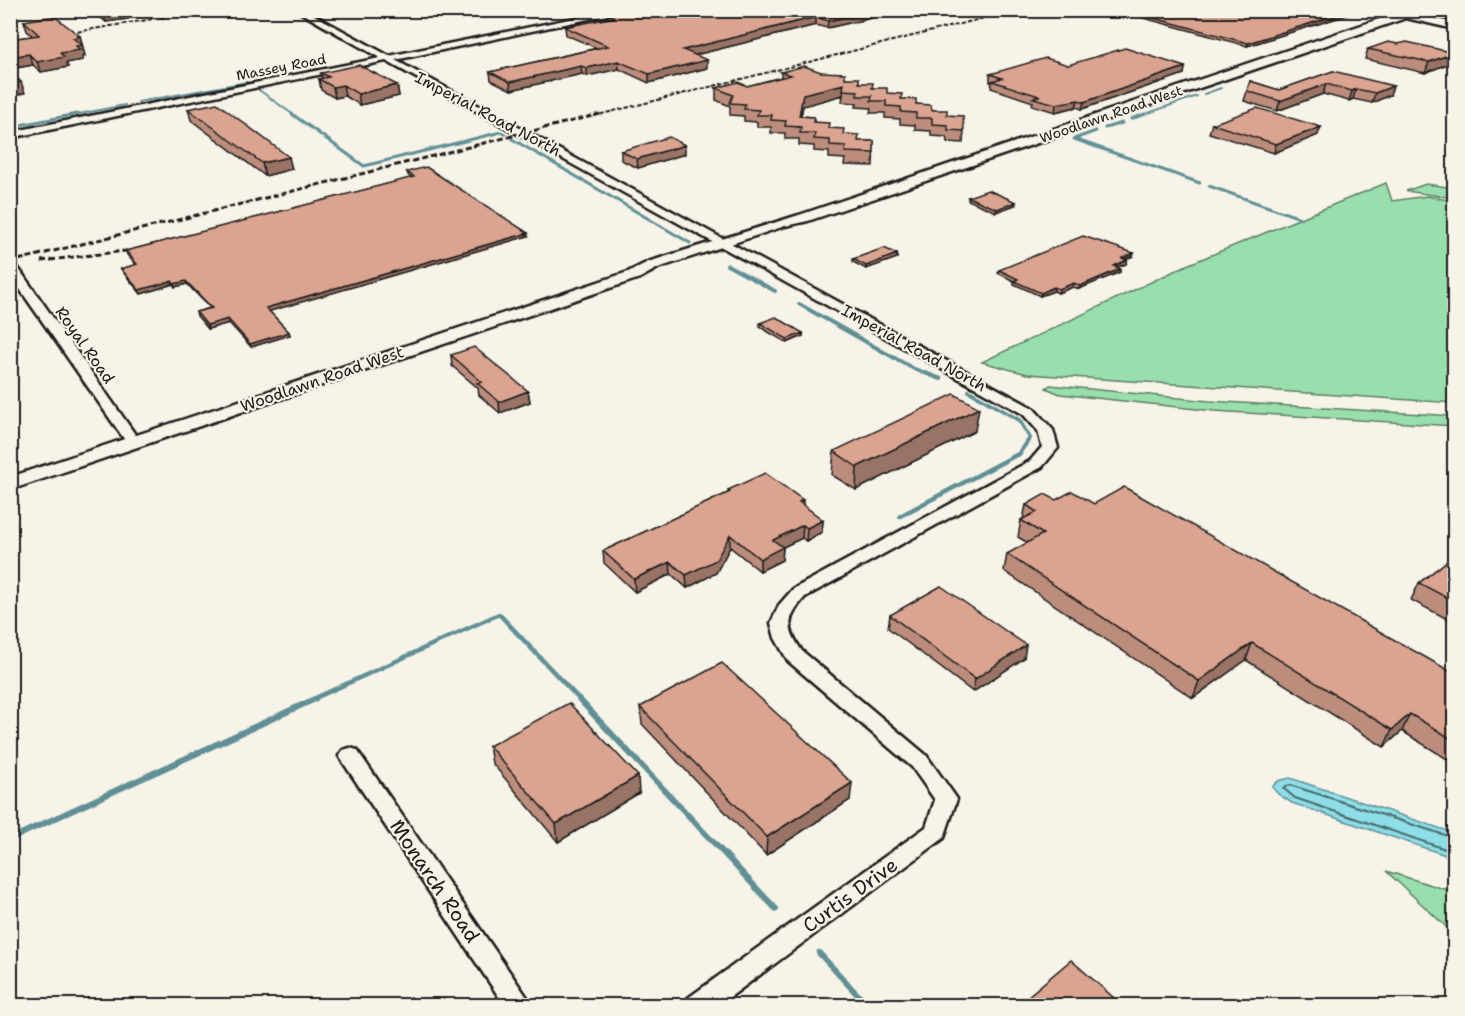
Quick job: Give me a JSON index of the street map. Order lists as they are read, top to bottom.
{
  "streets": {
    "main road": ["Woodlawn Road West"],
    "street": [
      "Massey Road",
      "Imperial Road North",
      "Royal Road",
      "Monarch Road",
      "Curtis Drive"
    ]
  },
  "crossings": [
    ["Massey Road", "Imperial Road North"],
    ["Imperial Road North", "Woodlawn Road West"],
    ["Imperial Road North", "Curtis Drive"],
    ["Woodlawn Road West", "Royal Road"]
  ]
}
